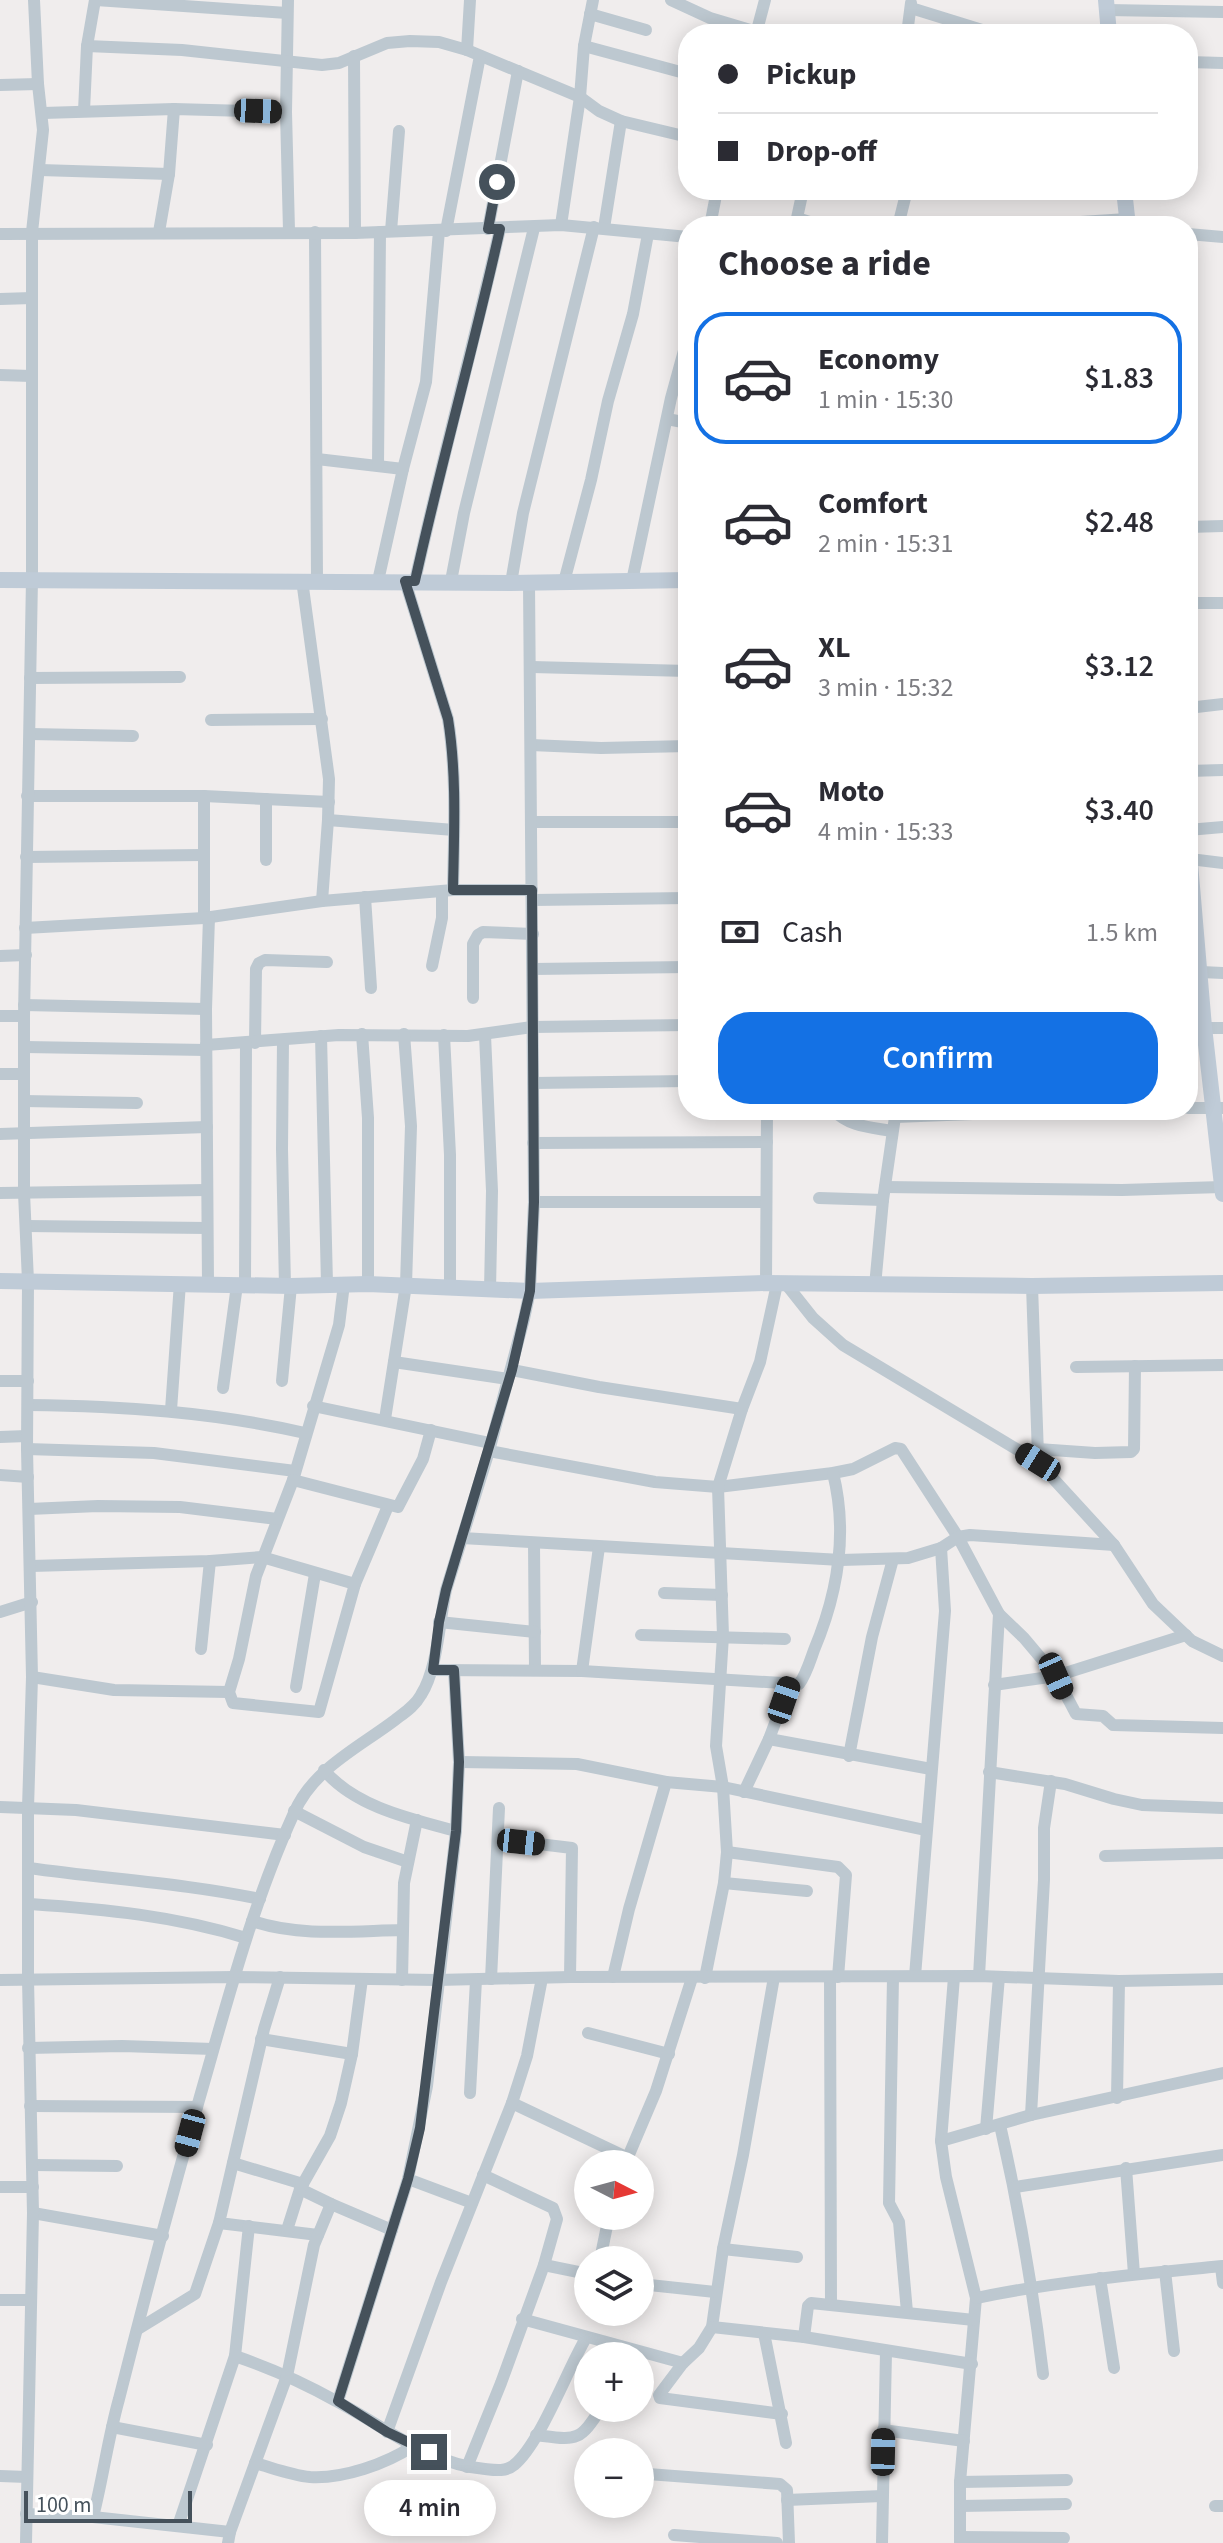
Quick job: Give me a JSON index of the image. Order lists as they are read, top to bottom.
{
  "scale_bar": "100 m",
  "north": "right",
  "page": {
    "banner": ["Pickup", "Drop-off"],
    "heading": "Choose a ride",
    "list": [
      {
        "name": "Economy",
        "note": "1 min · 15:30",
        "value": "$1.83"
      },
      {
        "name": "Comfort",
        "note": "2 min · 15:31",
        "value": "$2.48"
      },
      {
        "name": "XL",
        "note": "3 min · 15:32",
        "value": "$3.12"
      },
      {
        "name": "Moto",
        "note": "4 min · 15:33",
        "value": "$3.40"
      }
    ],
    "pay": ["Cash", "1.5 km"],
    "buttons": "Confirm",
    "map_buttons": ["+", "−"],
    "bubble": "4 min",
    "scale": "100 m"
  }
}
